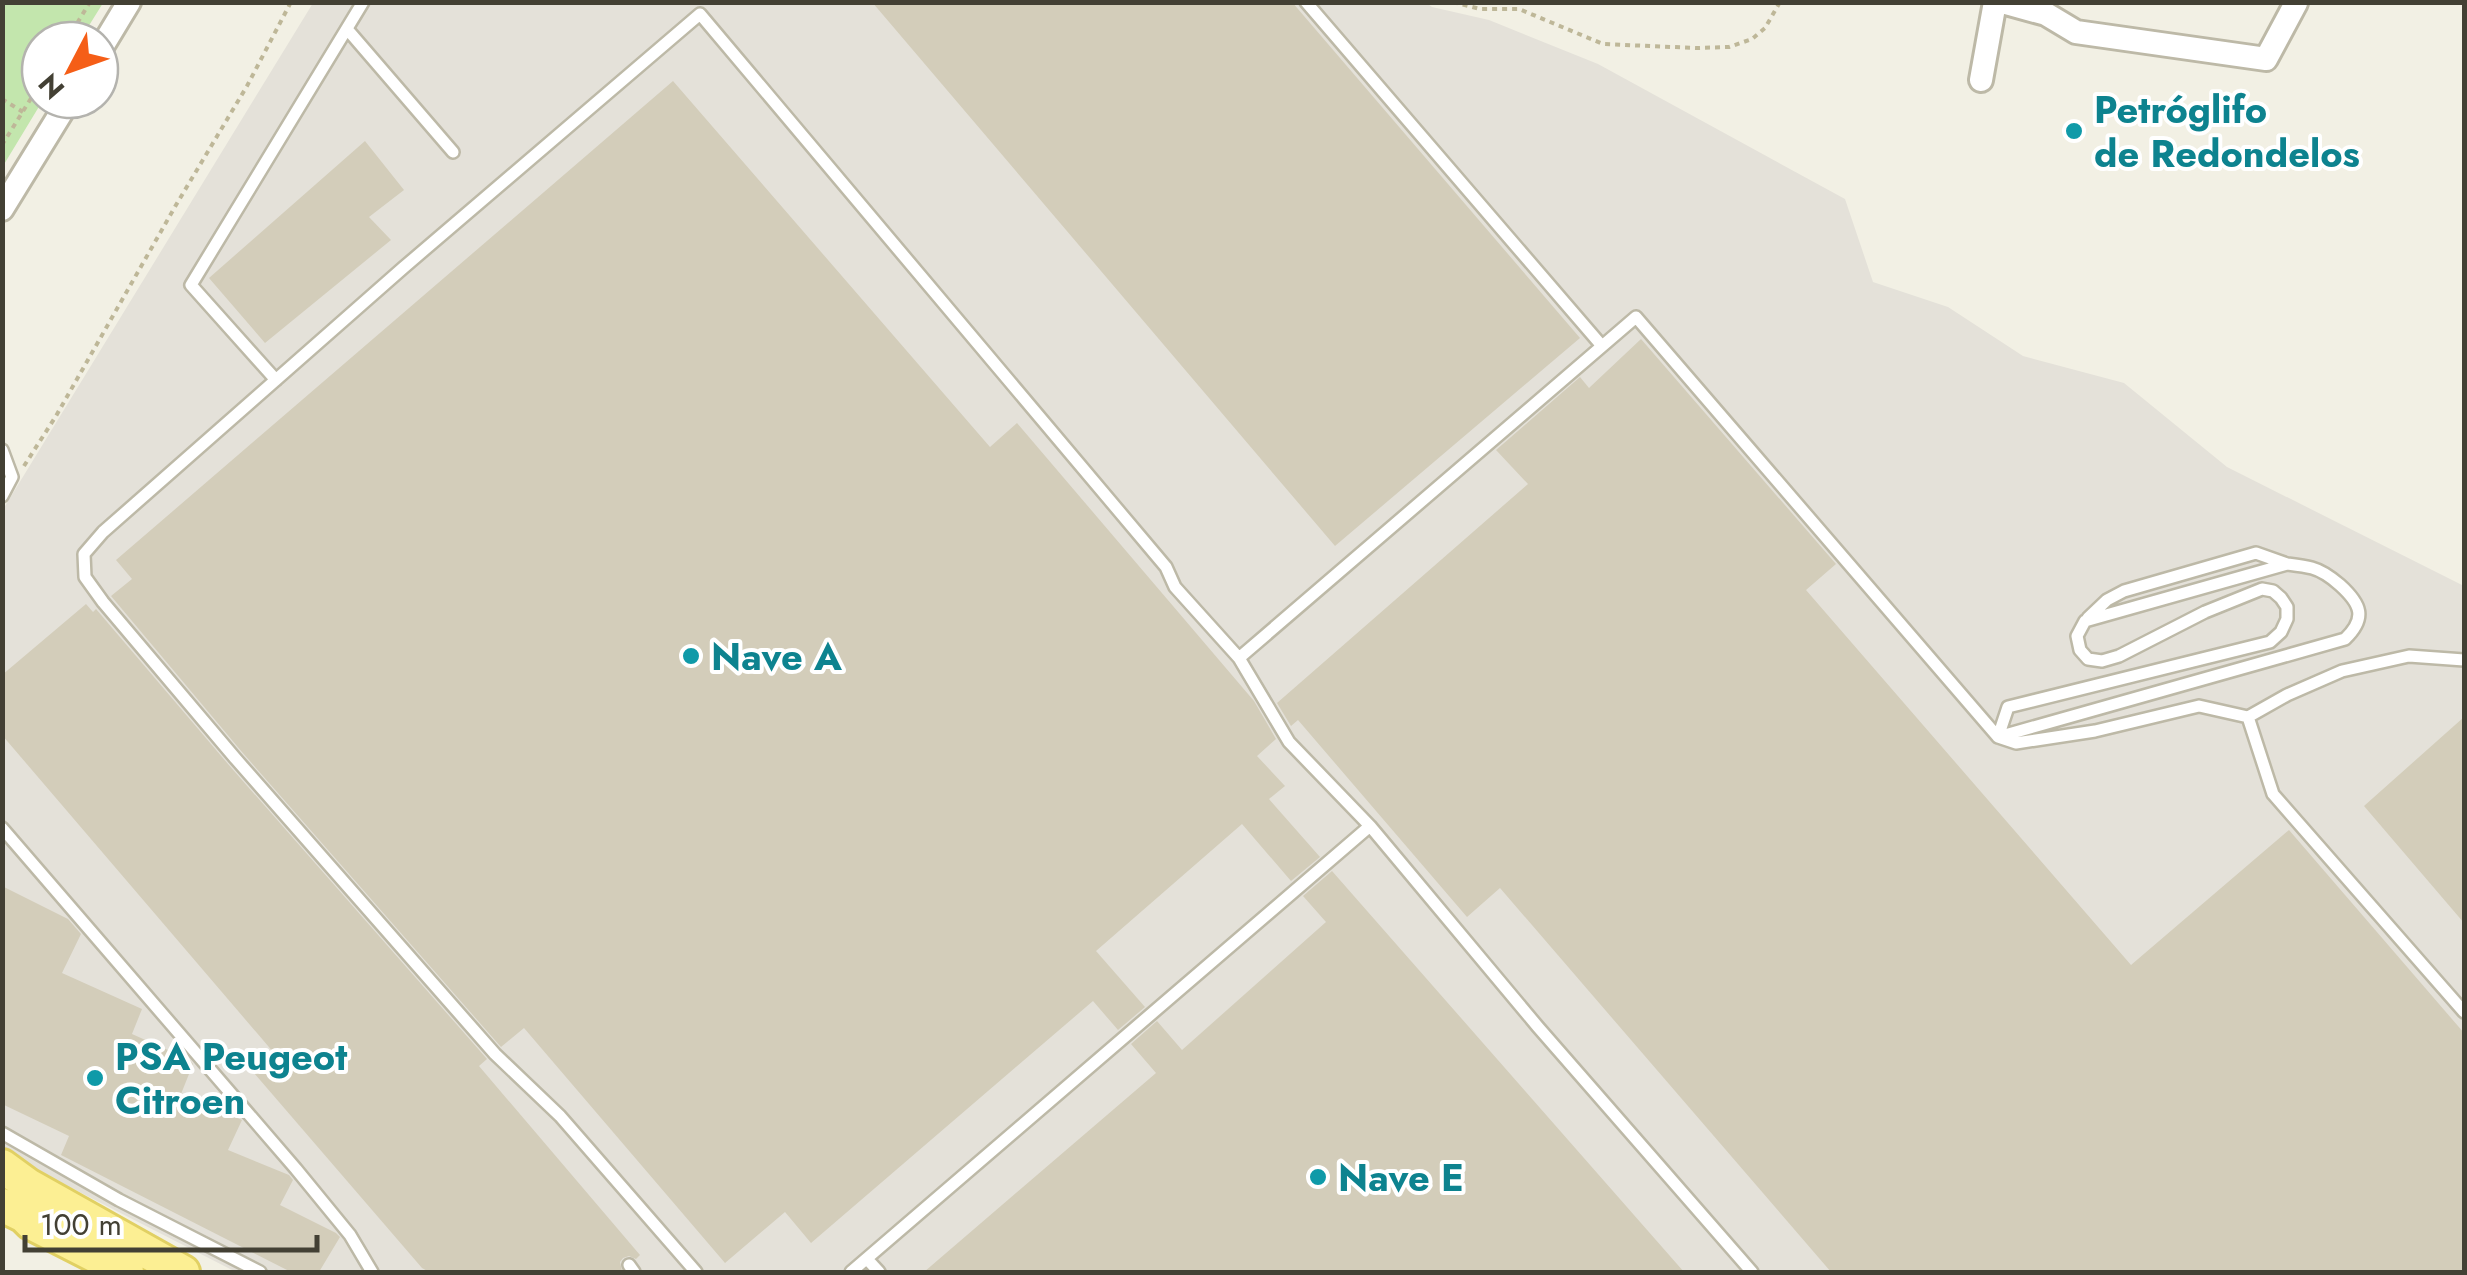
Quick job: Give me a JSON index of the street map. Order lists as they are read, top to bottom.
{
  "places": [
    "Petróglifo de Redondelos",
    "Nave A",
    "PSA Peugeot Citroen",
    "Nave E"
  ],
  "scale_bar": "100 m",
  "north": "bottom left"
}
